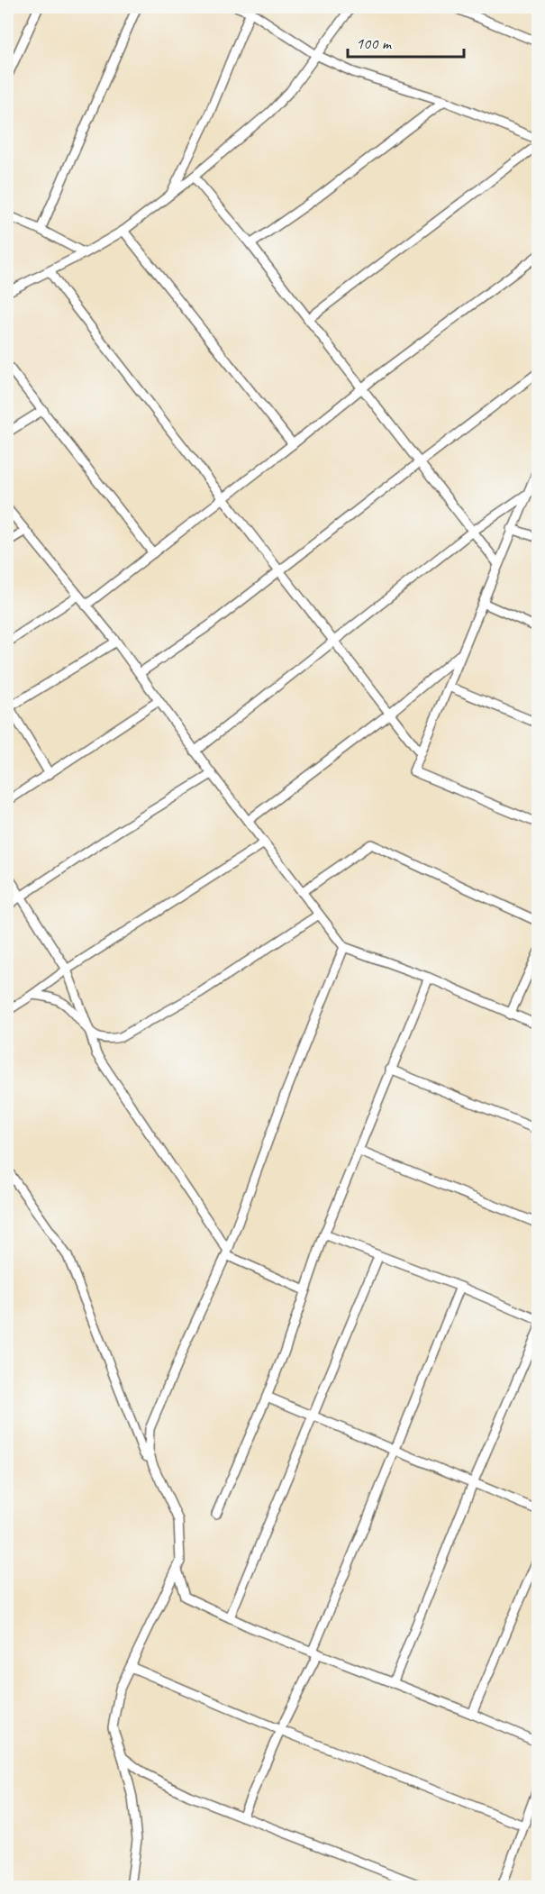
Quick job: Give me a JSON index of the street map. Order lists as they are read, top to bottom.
{
  "scale_bar": "100 m"
}
